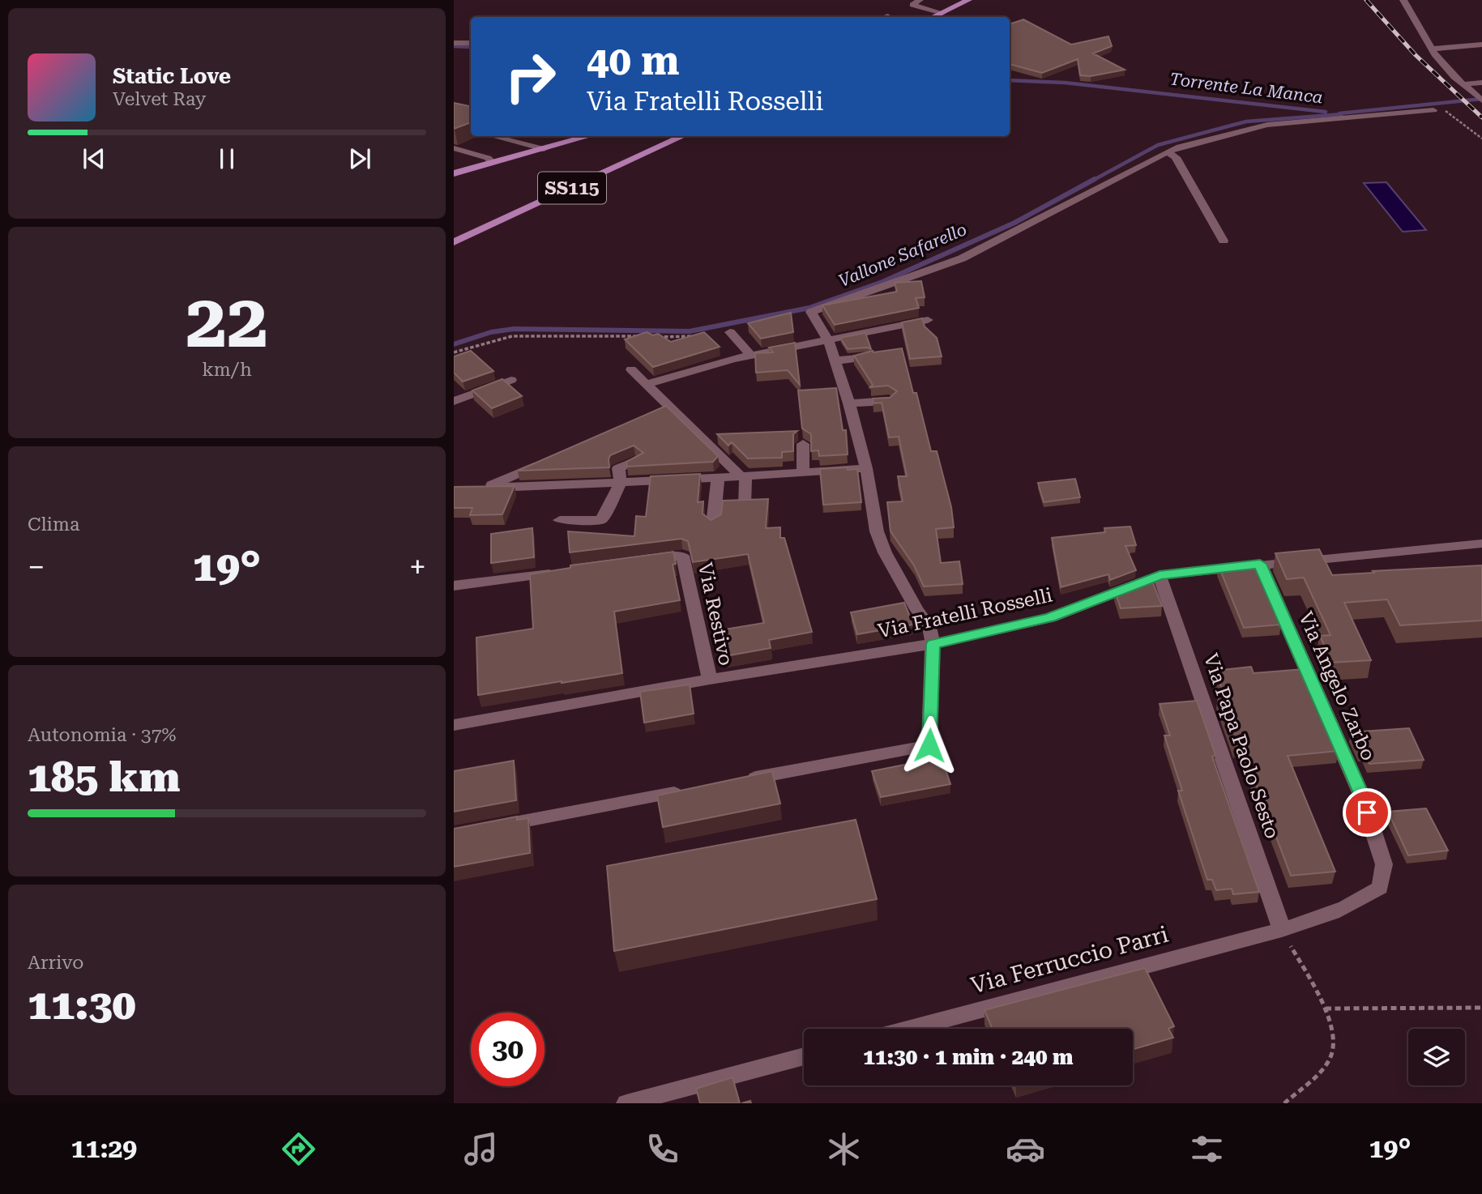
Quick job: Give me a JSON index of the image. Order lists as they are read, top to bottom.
{
  "streets": {
    "main road": ["SS115"],
    "street": [
      "Via Fratelli Rosselli",
      "Via Restivo",
      "Via Angelo Zarbo",
      "Via Papa Paolo Sesto",
      "Via Ferruccio Parri"
    ]
  },
  "crossings": [
    ["Via Fratelli Rosselli", "Via Restivo"],
    ["Via Fratelli Rosselli", "Via Angelo Zarbo"],
    ["Via Fratelli Rosselli", "Via Papa Paolo Sesto"],
    ["Via Angelo Zarbo", "Via Papa Paolo Sesto"],
    ["Via Angelo Zarbo", "Via Ferruccio Parri"],
    ["Via Papa Paolo Sesto", "Via Ferruccio Parri"]
  ],
  "water": ["Torrente La Manca", "Vallone Safarello"],
  "page": {
    "turn": ["40 m", "Via Fratelli Rosselli"],
    "song": ["Static Love", "Velvet Ray"],
    "tile": [
      ["22", "km/h"],
      "Clima",
      ["Autonomia · 37%", "185 km"],
      ["Arrivo", "11:30"]
    ],
    "heat": ["−", "19°", "+"],
    "limit": "30",
    "trip": "11:30 · 1 min · 240 m",
    "tabs": ["11:29", "19°"]
  }
}
